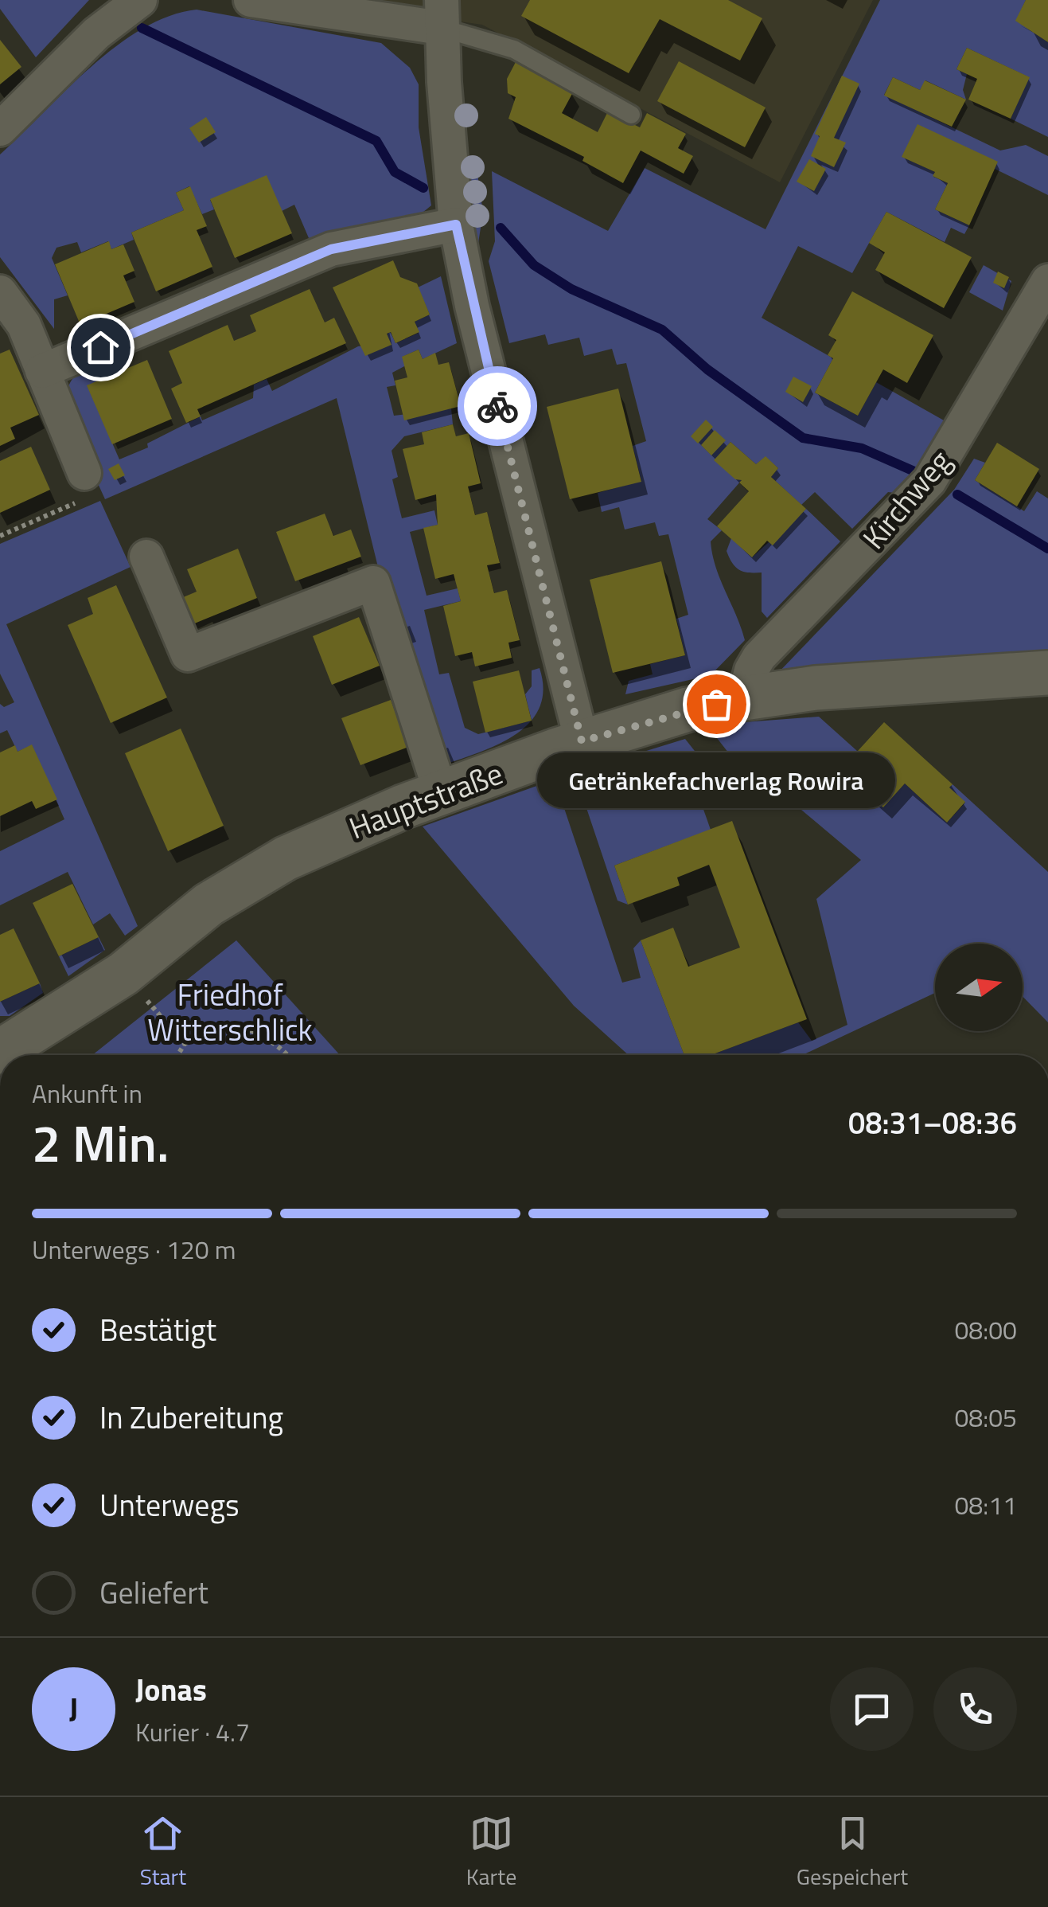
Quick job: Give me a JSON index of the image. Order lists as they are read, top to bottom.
{
  "streets": {
    "main road": ["Hauptstraße"],
    "street": ["Kirchweg"]
  },
  "crossings": [
    ["Kirchweg", "Hauptstraße"]
  ],
  "parks": ["Friedhof Witterschlick"],
  "places": ["Getränkefachverlag Rowira"],
  "north": "right",
  "page": {
    "bubble": "Getränkefachverlag Rowira",
    "heading": ["2 Min.", "Ankunft in", "08:31–08:36"],
    "panel": ["Jonas", "Kurier · 4.7"],
    "bar": "Unterwegs · 120 m",
    "list": [
      ["Bestätigt", "08:00"],
      ["In Zubereitung", "08:05"],
      ["Unterwegs", "08:11"],
      "Geliefert"
    ],
    "round": "J",
    "tabs": ["Start", "Karte", "Gespeichert"]
  }
}
